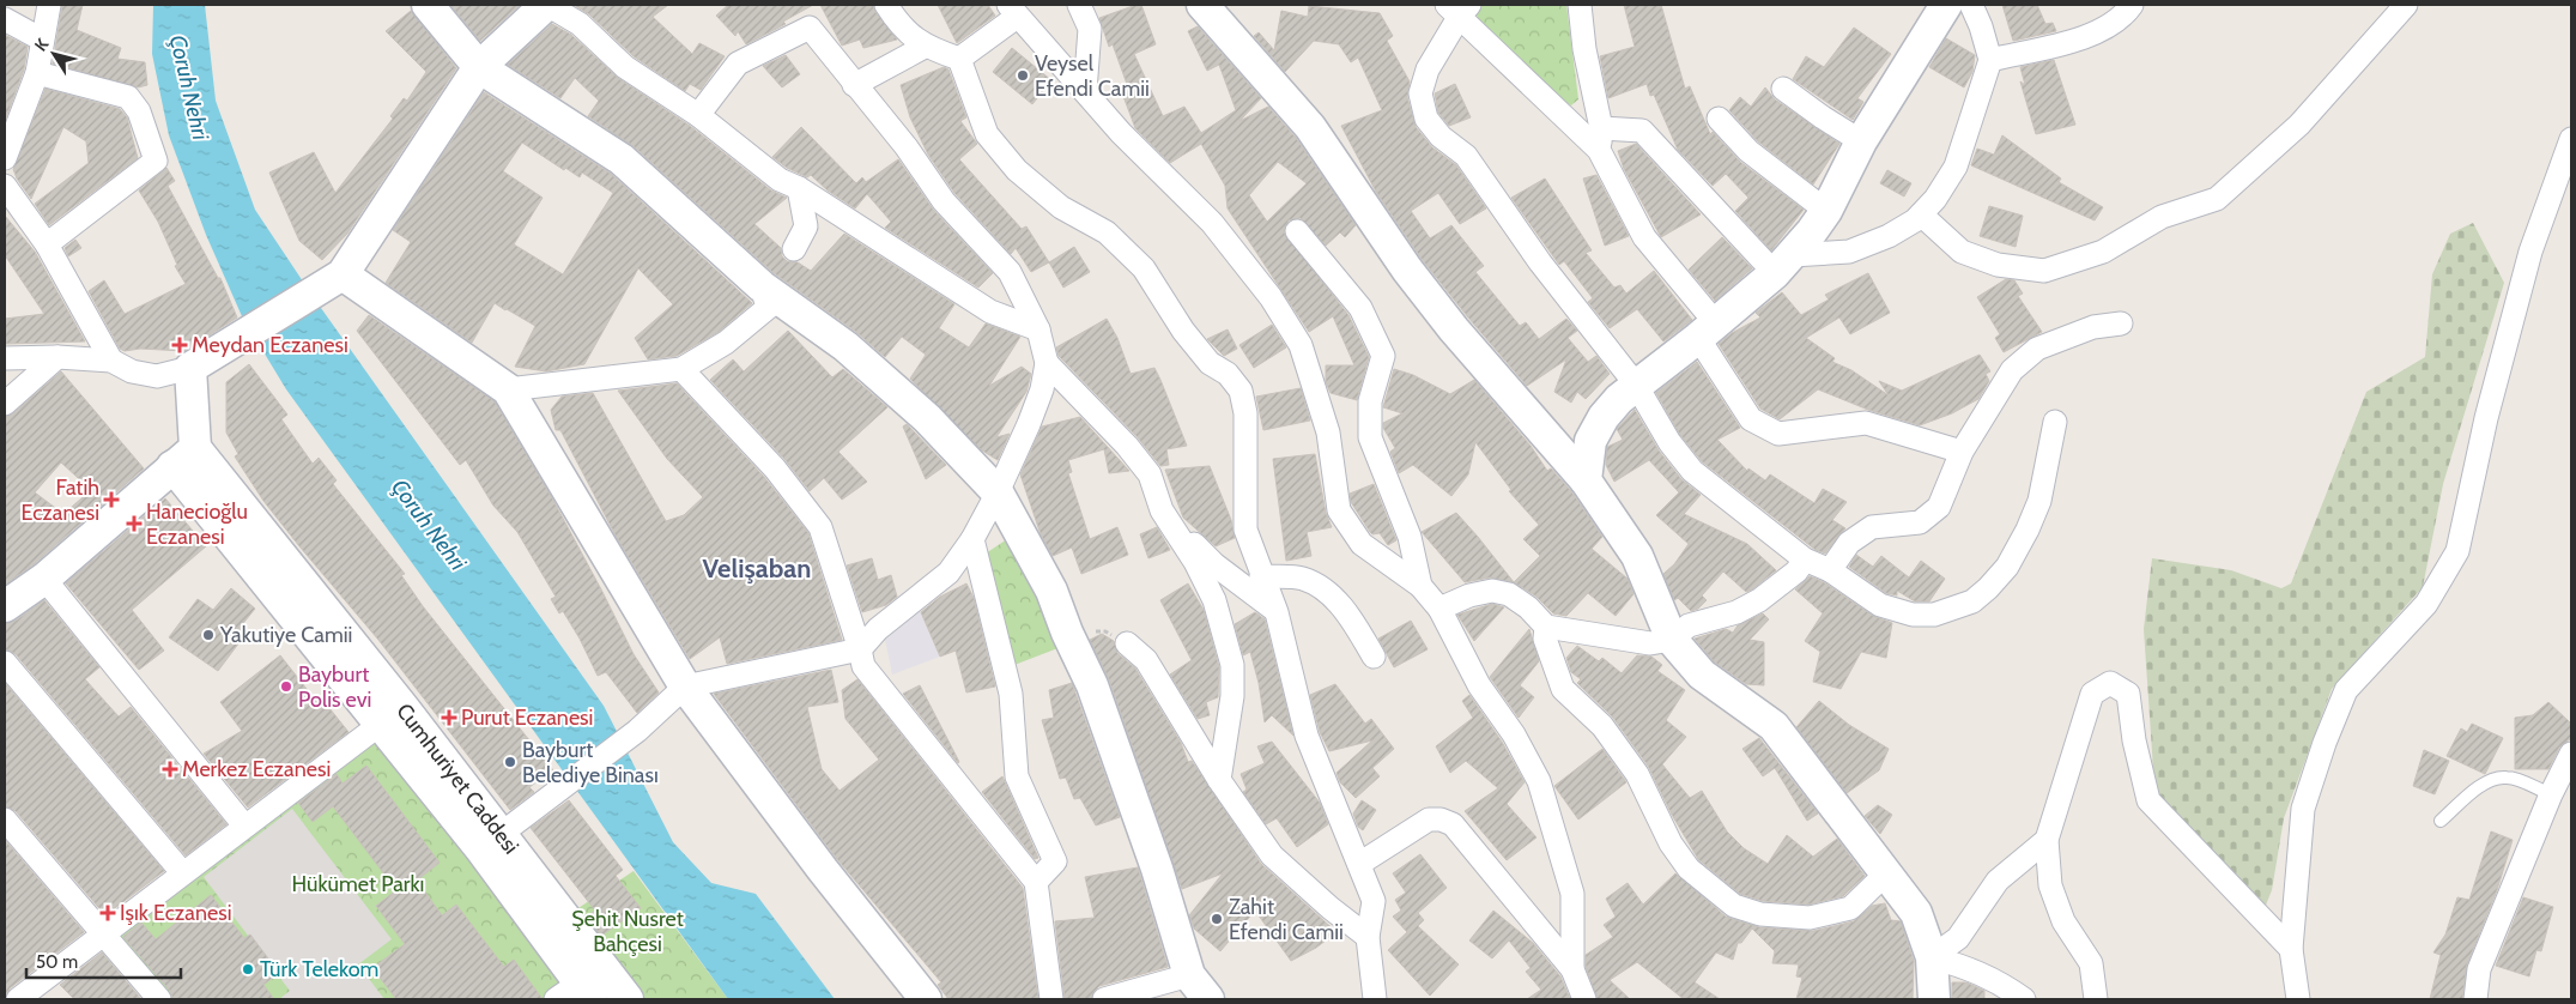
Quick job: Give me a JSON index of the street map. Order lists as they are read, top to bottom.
{
  "streets": {
    "street": ["Cumhuriyet Caddesi"]
  },
  "districts": ["Velişaban"],
  "water": ["Çoruh Nehri"],
  "parks": ["Hükümet Parkı", "Şehit Nusret Bahçesi"],
  "places": {
    "other": [
      "Veysel Efendi Camii",
      "Yakutiye Camii",
      "Bayburt Polis evi",
      "Bayburt Belediye Binası",
      "Zahit Efendi Camii",
      "Türk Telekom"
    ],
    "health": [
      "Meydan Eczanesi",
      "Fatih Eczanesi",
      "Hanecioğlu Eczanesi",
      "Purut Eczanesi",
      "Merkez Eczanesi",
      "Işık Eczanesi"
    ]
  },
  "scale_bar": "50 m",
  "north": "top left"
}
